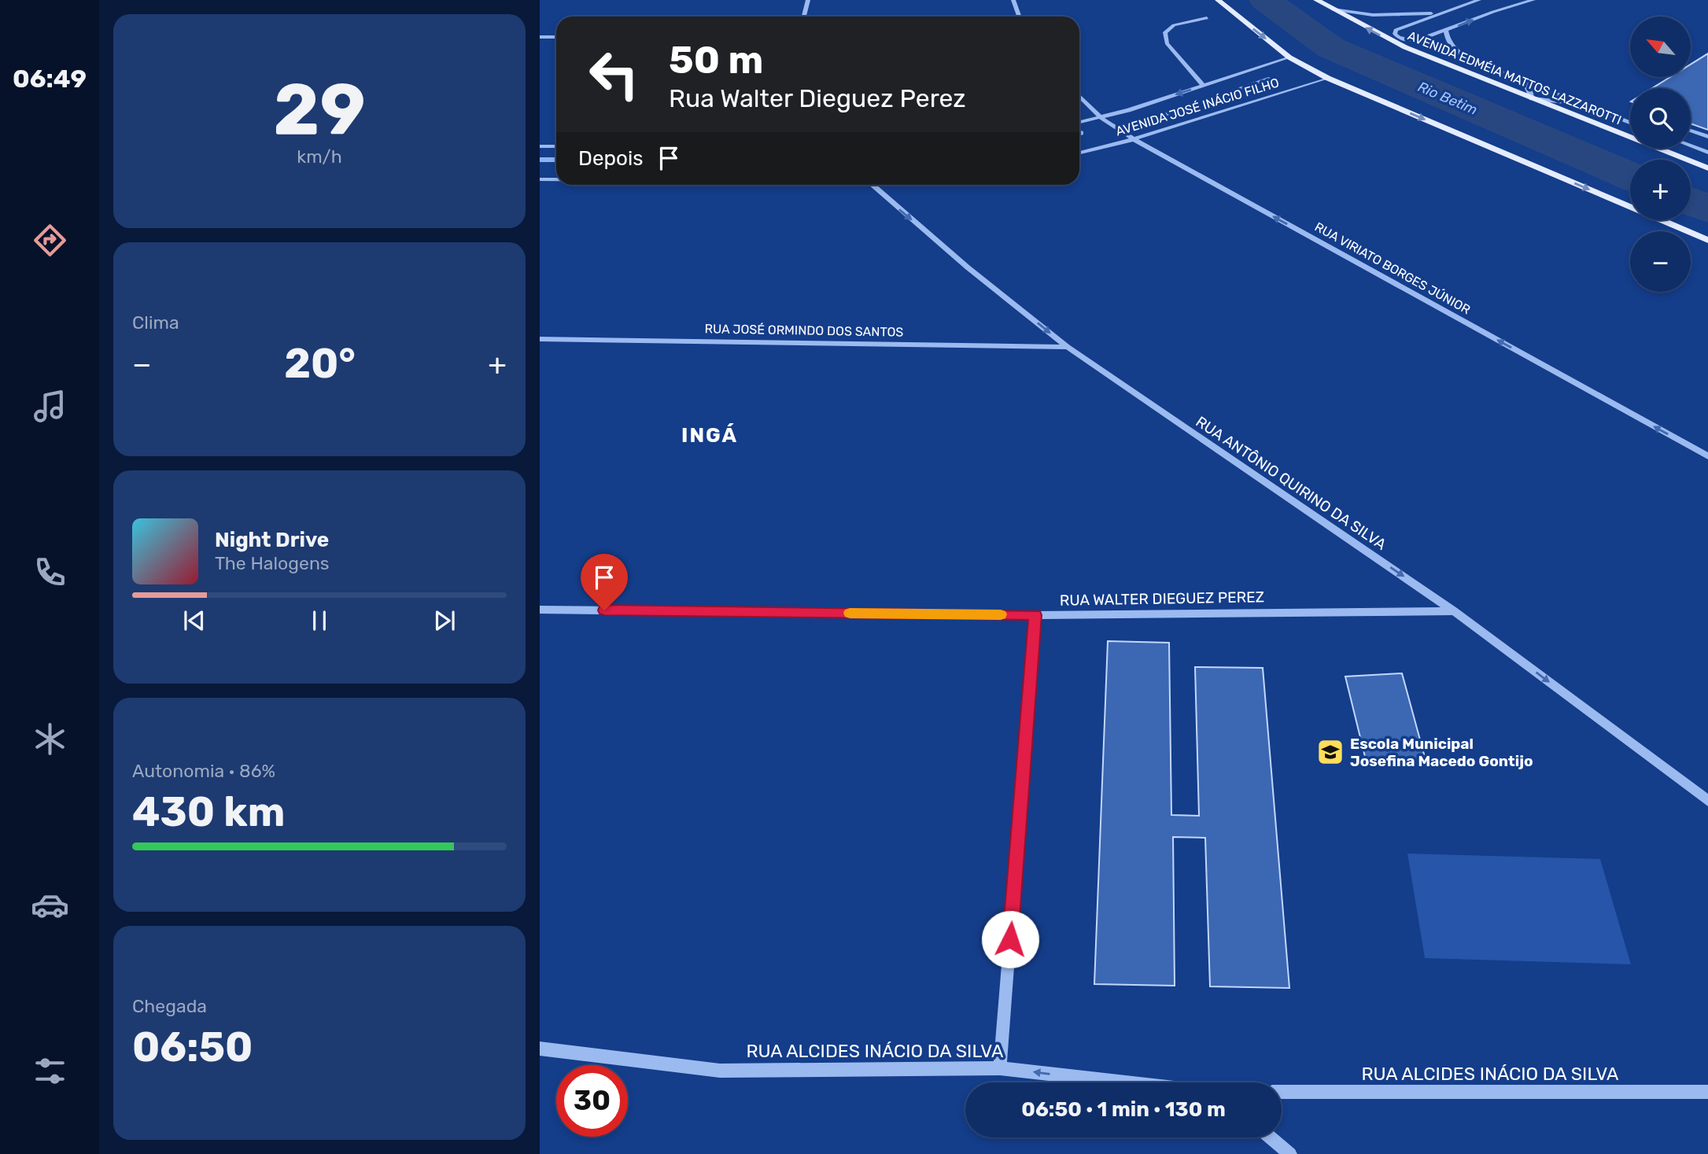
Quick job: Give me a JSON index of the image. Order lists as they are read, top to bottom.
{
  "streets": {
    "main road": ["AVENIDA EDMÉIA MATTOS LAZZAROTTI"],
    "street": [
      "AVENIDA JOSÉ INÁCIO FILHO",
      "RUA VIRIATO BORGES JÚNIOR",
      "RUA JOSÉ ORMINDO DOS SANTOS",
      "RUA ANTÔNIO QUIRINO DA SILVA",
      "RUA WALTER DIEGUEZ PEREZ",
      "RUA ALCIDES INÁCIO DA SILVA"
    ]
  },
  "crossings": [
    ["AVENIDA JOSÉ INÁCIO FILHO", "RUA VIRIATO BORGES JÚNIOR"],
    ["RUA JOSÉ ORMINDO DOS SANTOS", "RUA ANTÔNIO QUIRINO DA SILVA"],
    ["RUA ANTÔNIO QUIRINO DA SILVA", "RUA WALTER DIEGUEZ PEREZ"]
  ],
  "one_way": ["RUA VIRIATO BORGES JÚNIOR", "RUA ANTÔNIO QUIRINO DA SILVA"],
  "districts": ["INGÁ"],
  "water": ["Rio Betim"],
  "places": {
    "school or university": ["Escola Municipal Josefina Macedo Gontijo"]
  },
  "north": "top left",
  "page": {
    "tabs": "06:49",
    "tile": [
      ["29", "km/h"],
      "Clima",
      ["Autonomia · 86%", "430 km"],
      ["Chegada", "06:50"]
    ],
    "map_buttons": ["+", "−"],
    "turn": ["50 m", "Rua Walter Dieguez Perez"],
    "then": "Depois",
    "heat": ["−", "20°", "+"],
    "song": ["Night Drive", "The Halogens"],
    "limit": "30",
    "trip": "06:50 · 1 min · 130 m"
  }
}
